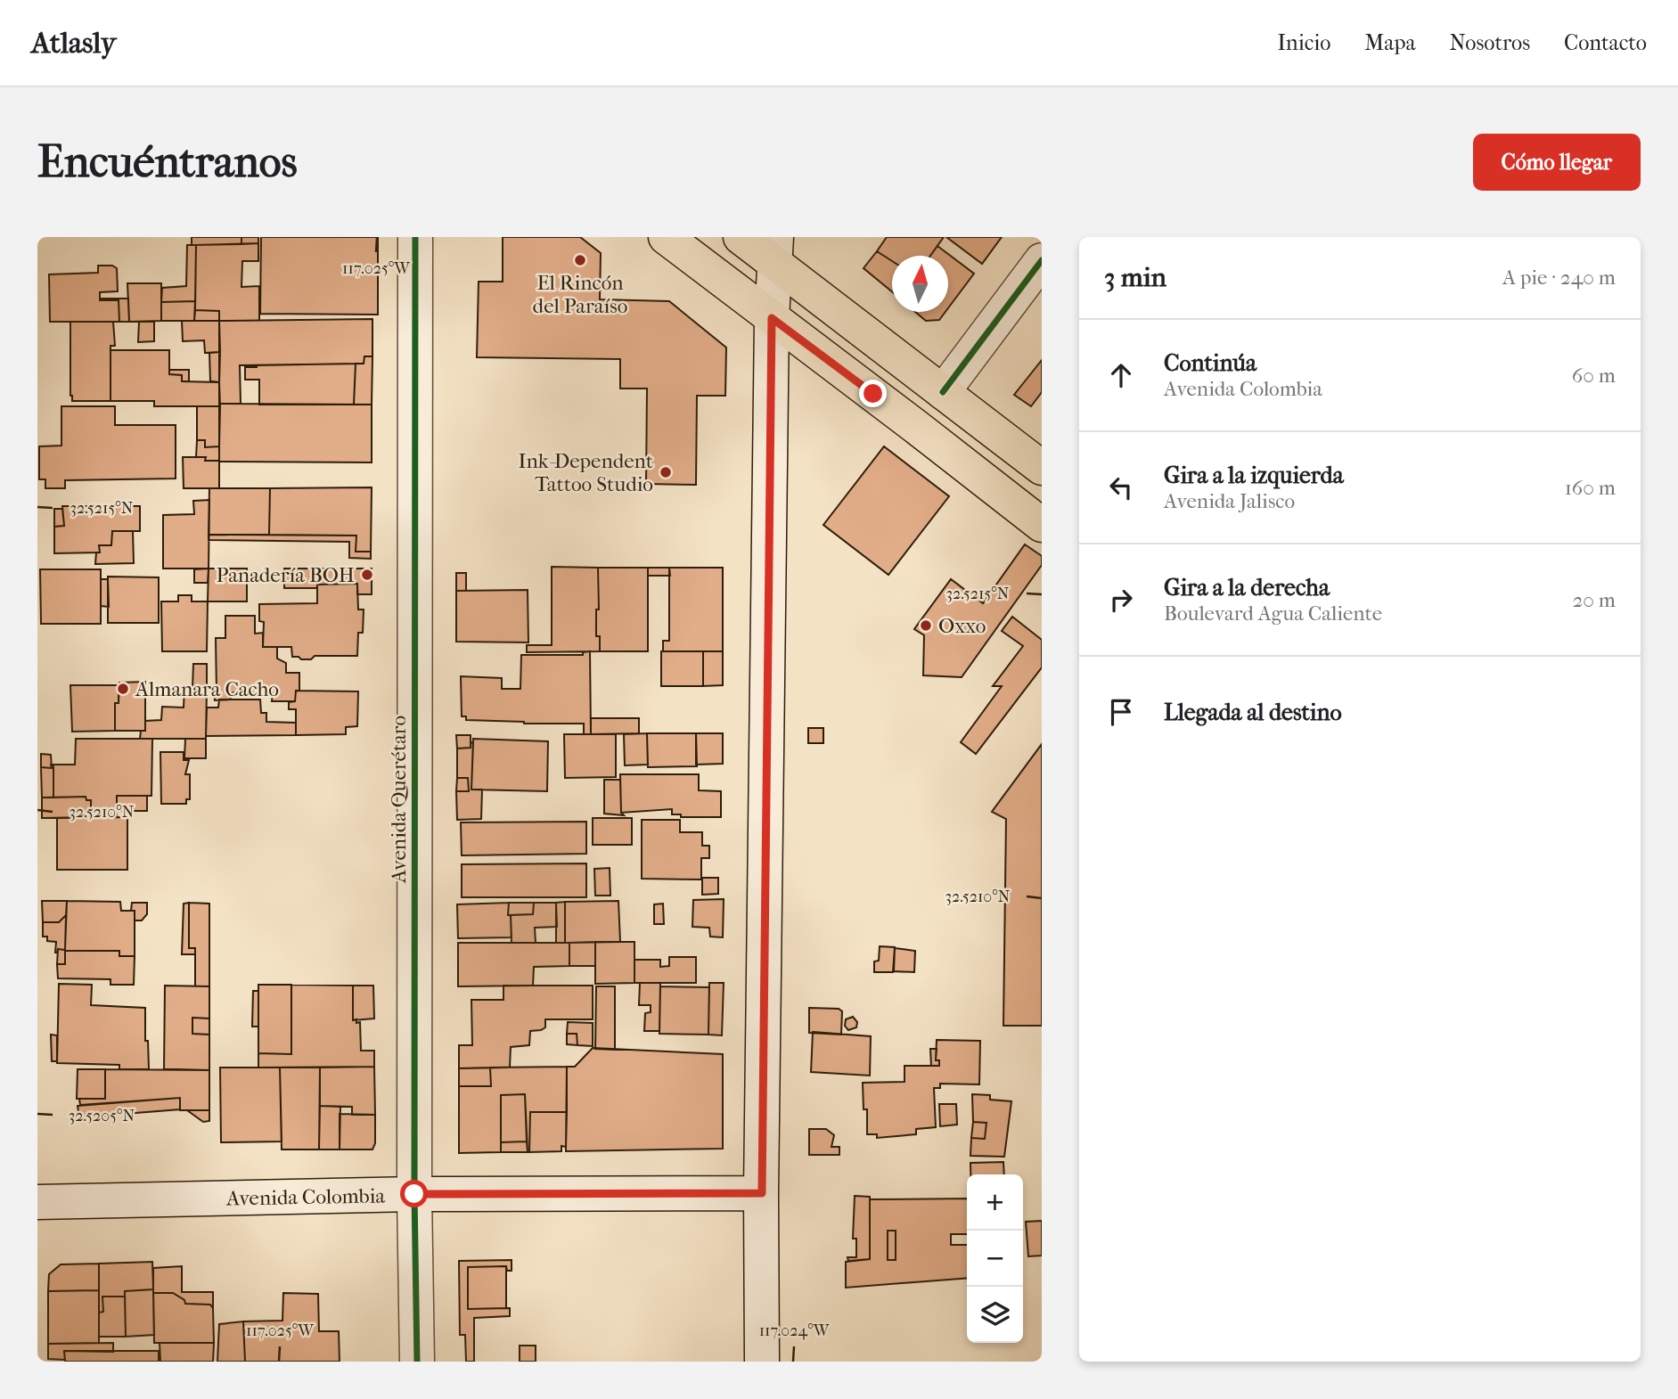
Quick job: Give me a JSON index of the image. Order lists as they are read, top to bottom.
{
  "streets": {
    "main road": ["Avenida Querétaro", "Avenida Colombia"]
  },
  "crossings": [
    ["Avenida Querétaro", "Avenida Colombia"]
  ],
  "places": [
    "El Rincón del Paraíso",
    "Ink-Dependent Tattoo Studio",
    "Panadería BOH",
    "Oxxo",
    "Almanara Cacho"
  ],
  "north": "top",
  "page": {
    "header": "Atlasly",
    "nav": [
      "Inicio",
      "Mapa",
      "Nosotros",
      "Contacto"
    ],
    "buttons": "Cómo llegar",
    "title": "Encuéntranos",
    "heading": ["3 min", "A pie · 240 m"],
    "list": [
      ["Continúa", "Avenida Colombia", "60 m"],
      ["Gira a la izquierda", "Avenida Jalisco", "160 m"],
      ["Gira a la derecha", "Boulevard Agua Caliente", "20 m"],
      "Llegada al destino"
    ],
    "map_buttons": ["+", "−"]
  },
  "coordinates": [
    "117.025°W",
    "32.5215°N",
    "32.5210°N",
    "32.5205°N",
    "117.024°W"
  ]
}
